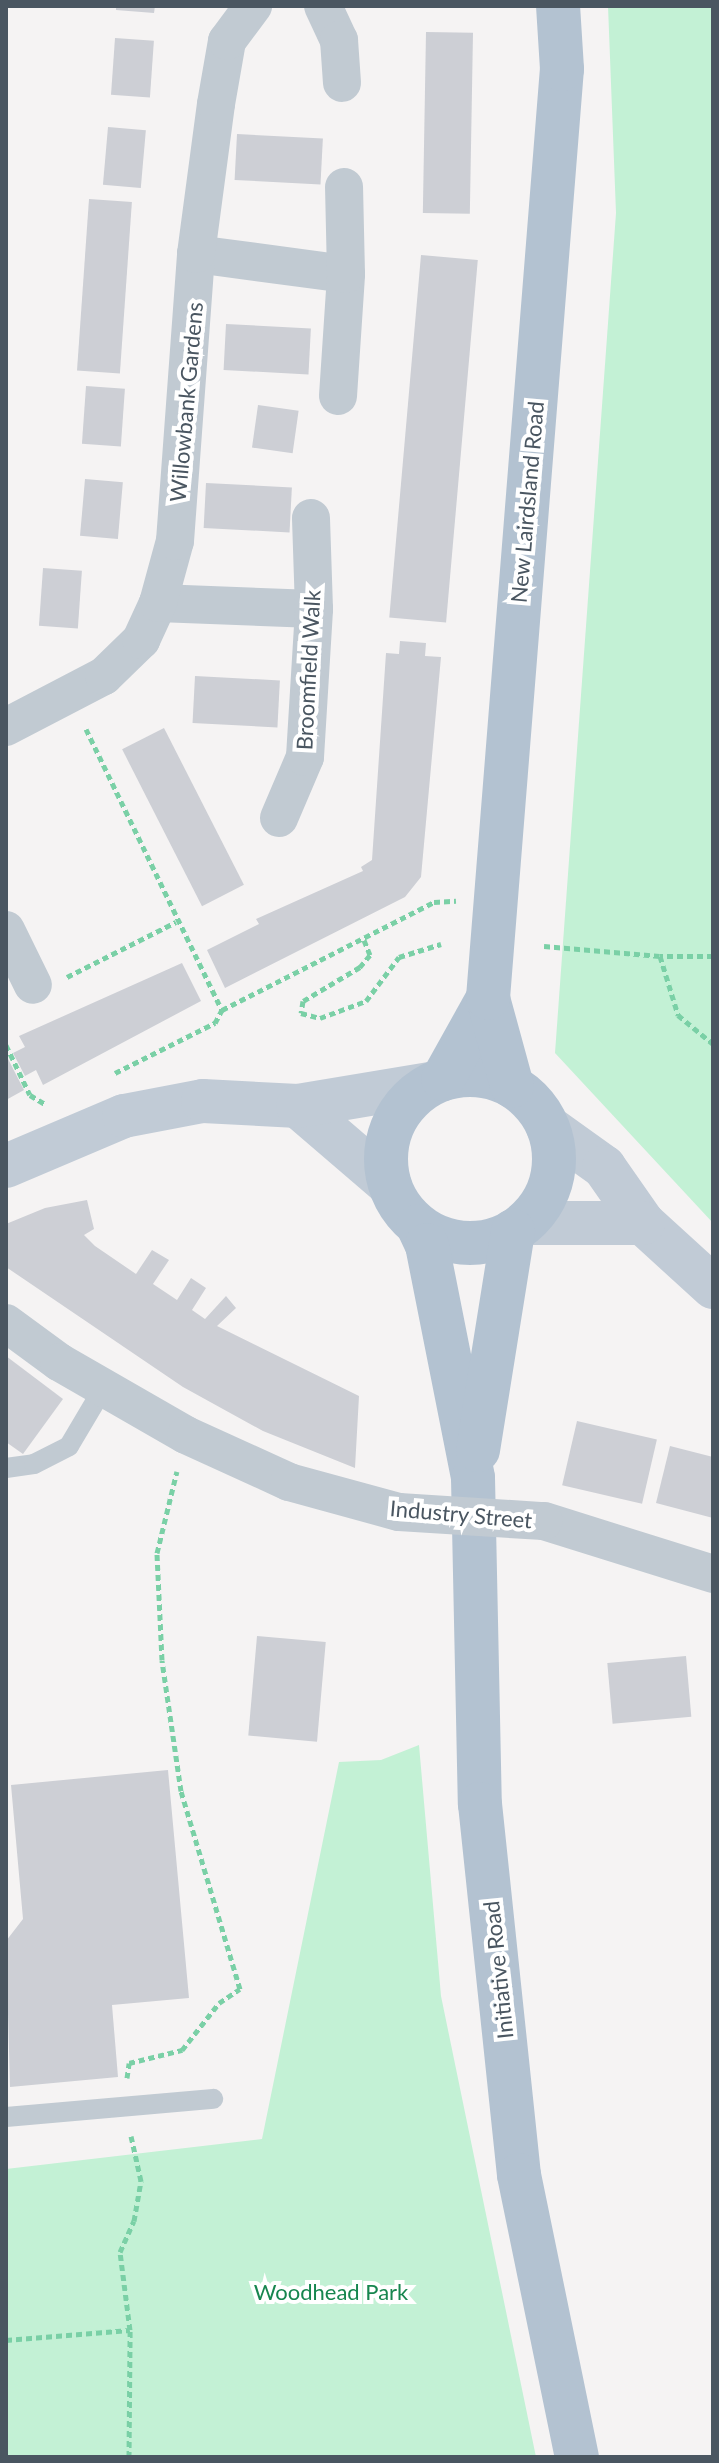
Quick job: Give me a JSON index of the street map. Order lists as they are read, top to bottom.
{
  "streets": {
    "main road": ["New Lairdsland Road", "Initiative Road"],
    "street": ["Willowbank Gardens", "Broomfield Walk", "Industry Street"]
  },
  "parks": ["Woodhead Park"]
}
